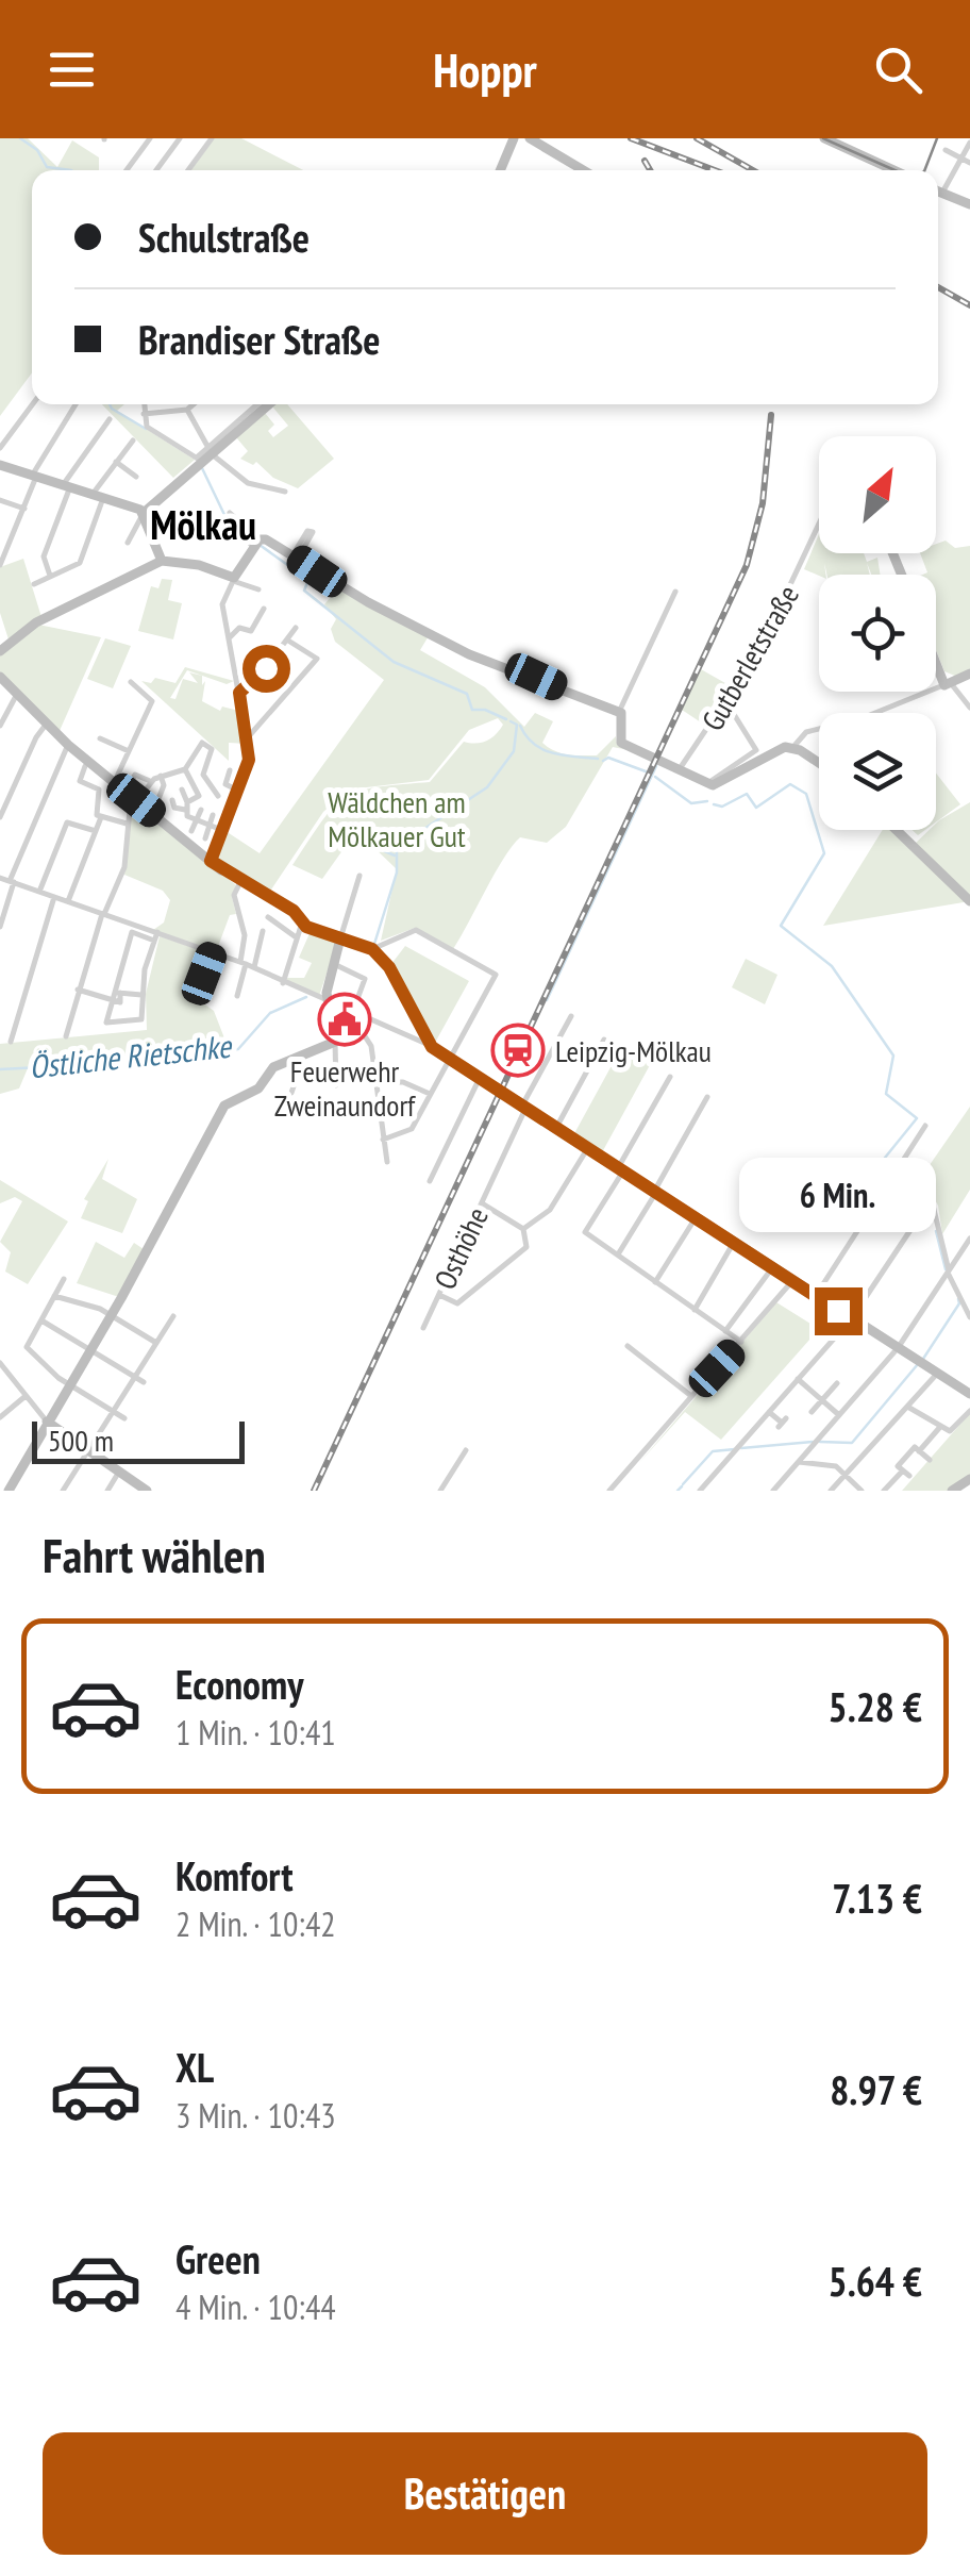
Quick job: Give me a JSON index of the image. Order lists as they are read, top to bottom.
{
  "streets": {
    "street": ["Gutberletstraße", "Osthöhe"]
  },
  "districts": ["Mölkau"],
  "water": ["Östliche Rietschke"],
  "parks": ["Wäldchen am Mölkauer Gut"],
  "places": {
    "public building": ["Feuerwehr Zweinaundorf"],
    "station": ["Leipzig-Mölkau"]
  },
  "scale_bar": "500 m",
  "north": "top right",
  "page": {
    "header": "Hoppr",
    "banner": ["Schulstraße", "Brandiser Straße"],
    "bubble": "6 Min.",
    "scale": "500 m",
    "heading": "Fahrt wählen",
    "list": [
      {
        "name": "Economy",
        "note": "1 Min. · 10:41",
        "value": "5.28 €"
      },
      {
        "name": "Komfort",
        "note": "2 Min. · 10:42",
        "value": "7.13 €"
      },
      {
        "name": "XL",
        "note": "3 Min. · 10:43",
        "value": "8.97 €"
      },
      {
        "name": "Green",
        "note": "4 Min. · 10:44",
        "value": "5.64 €"
      }
    ],
    "buttons": "Bestätigen"
  }
}
